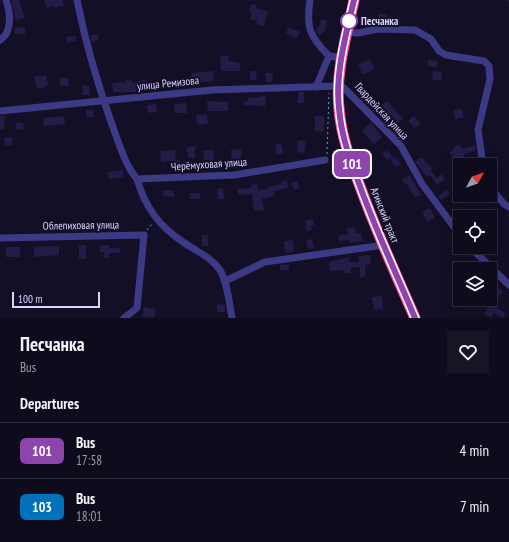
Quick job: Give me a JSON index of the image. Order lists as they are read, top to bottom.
{
  "streets": {
    "highway": ["Агинский тракт"],
    "street": [
      "улица Ремизова",
      "Гвардейская улица",
      "Черёмуховая улица",
      "Облепиховая улица"
    ]
  },
  "crossings": [
    ["улица Ремизова", "Гвардейская улица"],
    ["улица Ремизова", "Агинский тракт"],
    ["Гвардейская улица", "Агинский тракт"]
  ],
  "places": ["Песчанка"],
  "lines": ["bus line 101"],
  "scale_bar": "100 m",
  "north": "top right",
  "page": {
    "on_map": "101",
    "scale": "100 m",
    "heading": [
      ["Песчанка", "Bus"],
      "Departures"
    ],
    "list": [
      {
        "mark": "101",
        "name": "Bus",
        "note": "17:58",
        "value": "4 min"
      },
      {
        "mark": "103",
        "name": "Bus",
        "note": "18:01",
        "value": "7 min"
      }
    ]
  }
}
